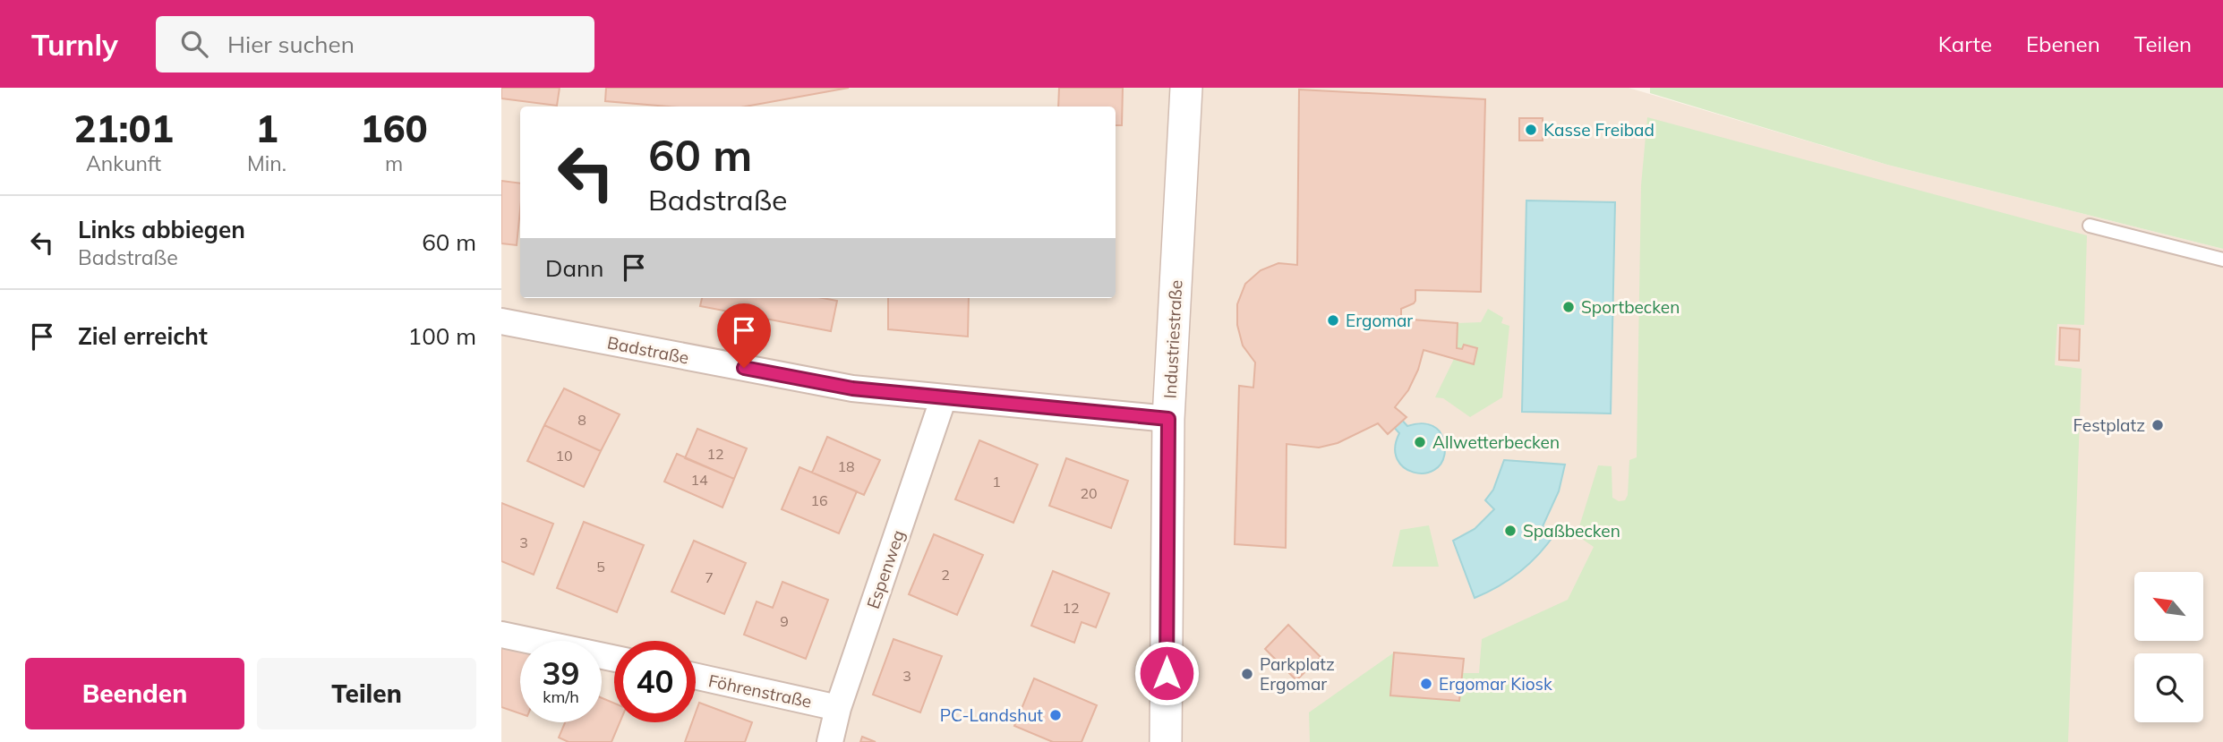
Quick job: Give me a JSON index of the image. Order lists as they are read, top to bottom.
{
  "streets": {
    "street": [
      "Industriestraße",
      "Badstraße",
      "Espenweg",
      "Föhrenstraße"
    ]
  },
  "crossings": [
    ["Industriestraße", "Badstraße"],
    ["Badstraße", "Espenweg"],
    ["Espenweg", "Föhrenstraße"]
  ],
  "places": [
    "Kasse Freibad",
    "Sportbecken",
    "Ergomar",
    "Festplatz",
    "Allwetterbecken",
    "Spaßbecken",
    "Parkplatz Ergomar",
    "Ergomar Kiosk",
    "PC-Landshut"
  ],
  "house_numbers": [
    "8",
    "12",
    "10",
    "18",
    "14",
    "1",
    "20",
    "16",
    "3",
    "5",
    "2",
    "7",
    "12",
    "9",
    "3"
  ],
  "north": "top left",
  "page": {
    "header": "Turnly",
    "search": "Hier suchen",
    "nav": ["Karte", "Ebenen", "Teilen"],
    "eta": [
      "21:01",
      "Ankunft",
      "1",
      "Min.",
      "160",
      "m"
    ],
    "turn": ["60 m", "Badstraße"],
    "list": [
      {
        "name": "Links abbiegen",
        "note": "Badstraße",
        "value": "60 m"
      },
      {
        "name": "Ziel erreicht",
        "value": "100 m"
      }
    ],
    "then": "Dann",
    "speed": "39 km/h",
    "limit": "40",
    "buttons": ["Beenden", "Teilen"]
  }
}
